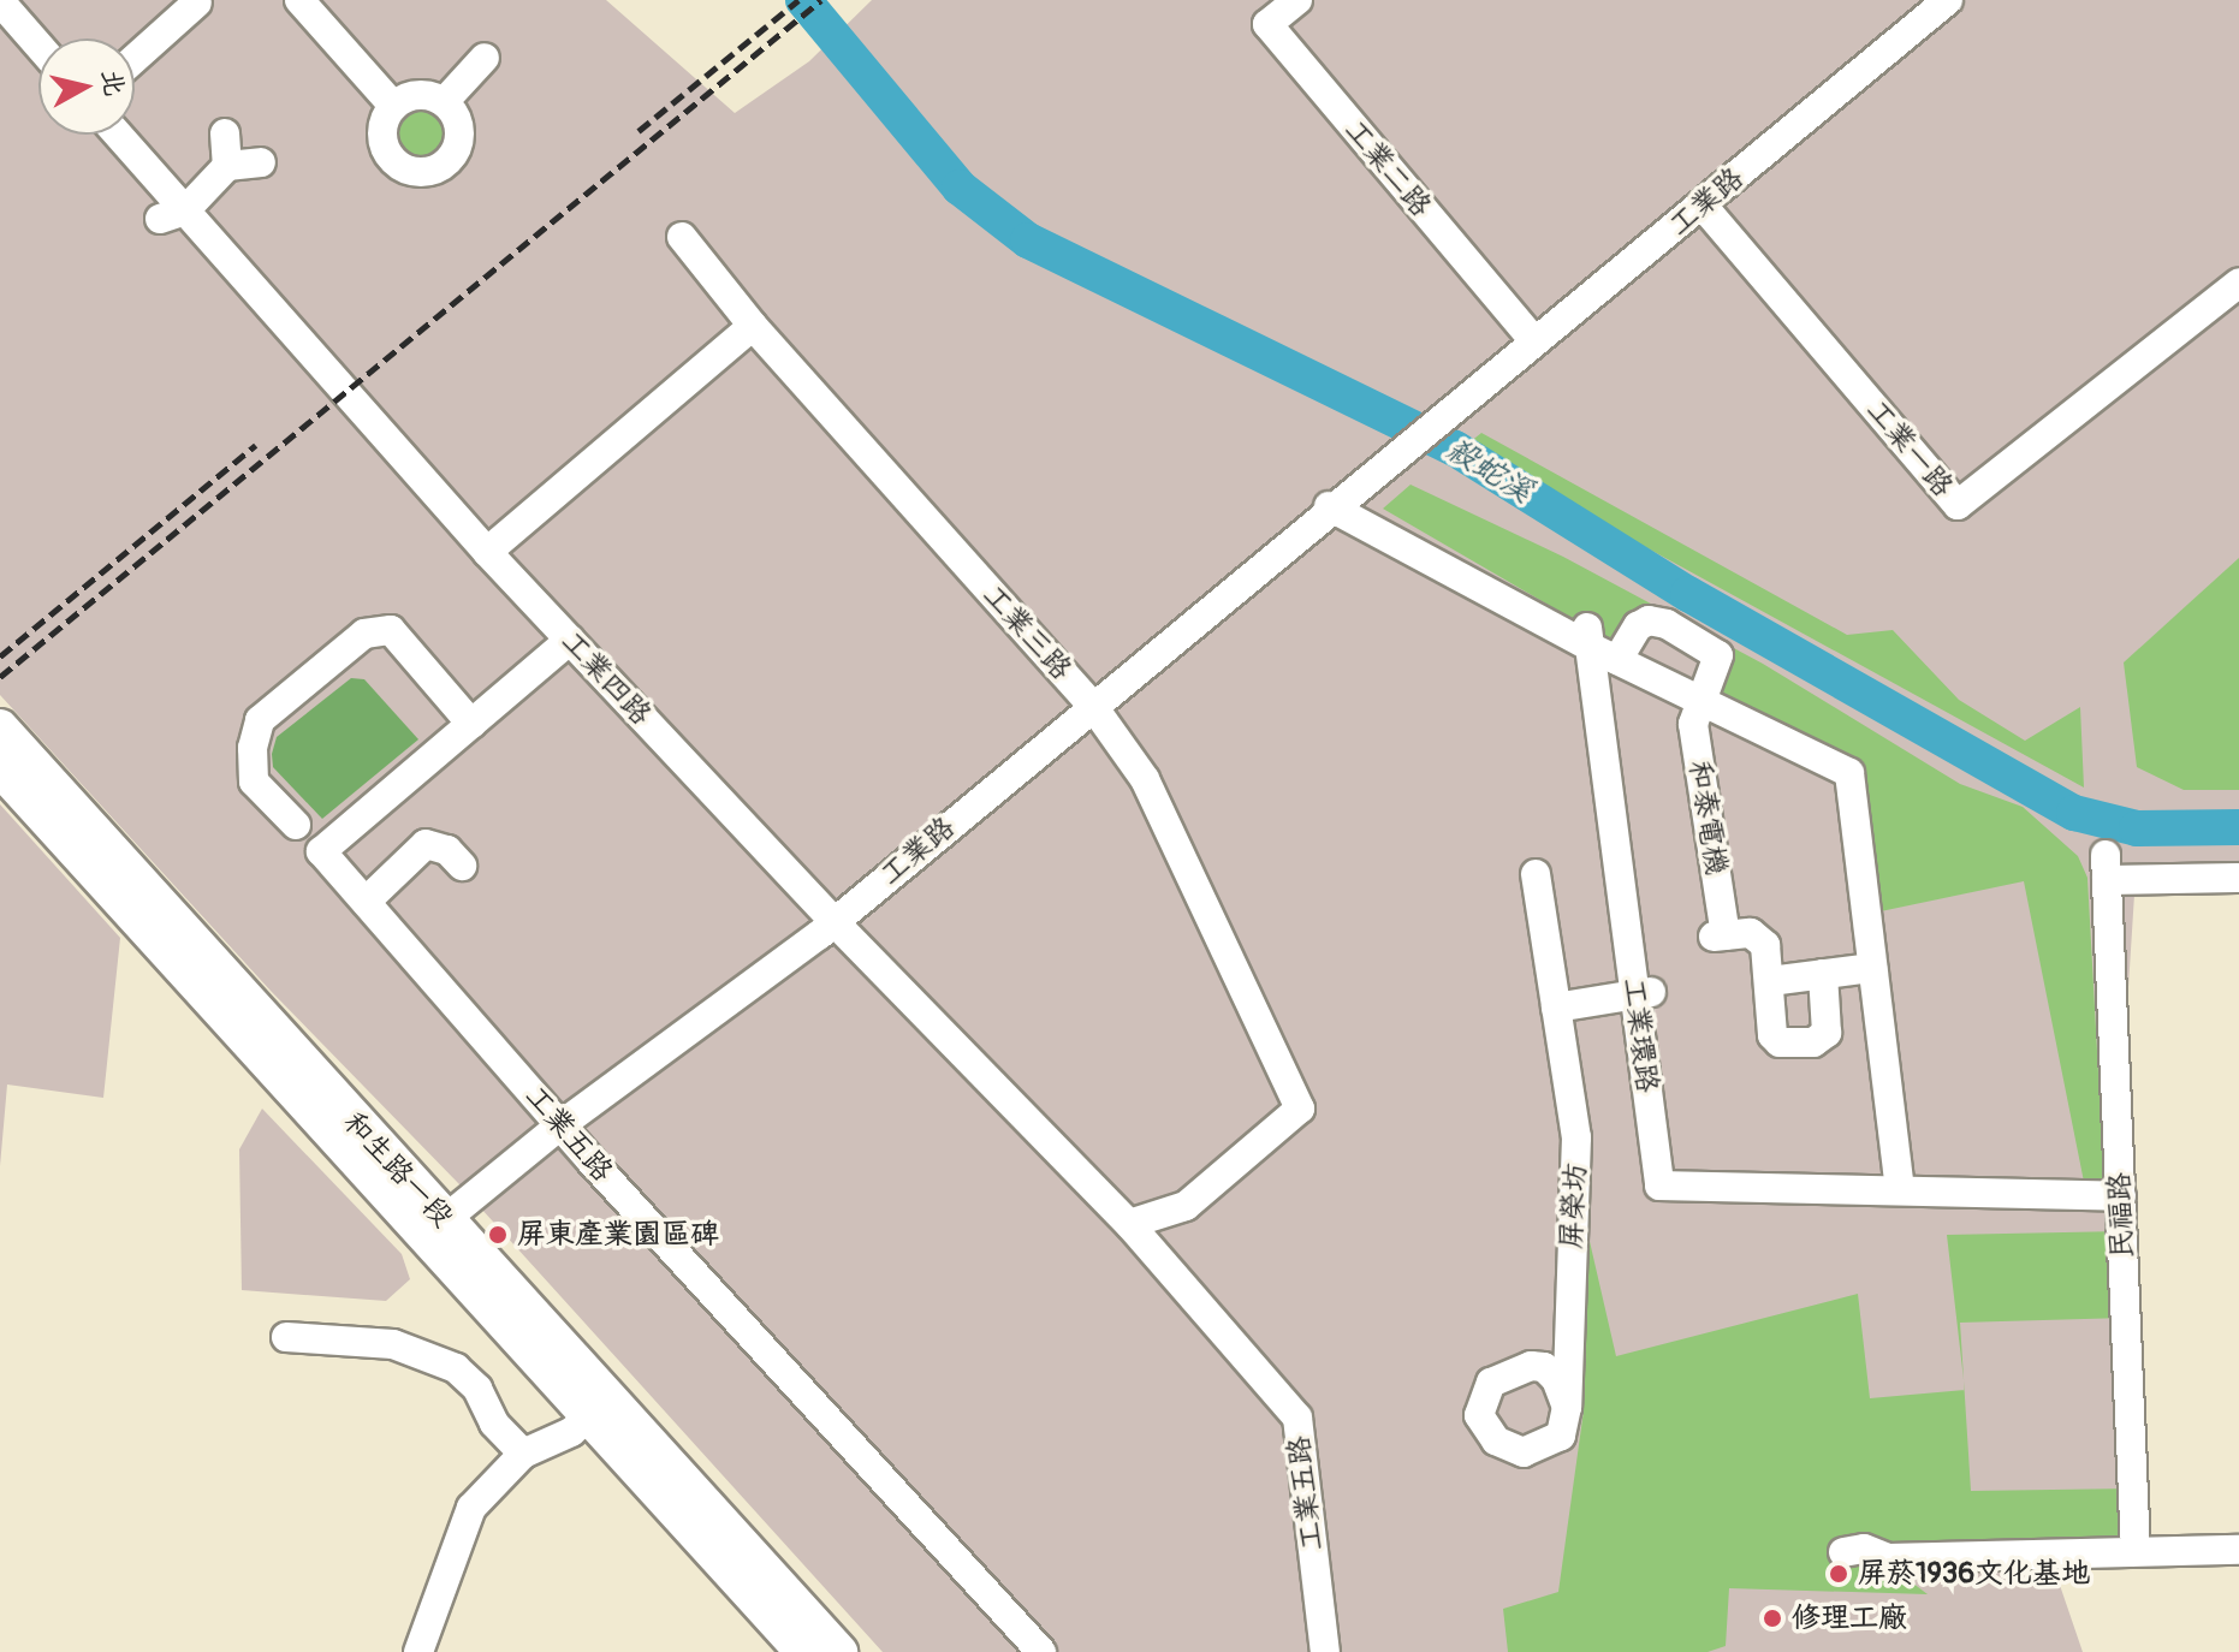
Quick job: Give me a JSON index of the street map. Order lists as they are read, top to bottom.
{
  "streets": {
    "main road": ["和生路一段"],
    "street": [
      "工業二路",
      "工業路",
      "工業一路",
      "工業三路",
      "工業四路",
      "和泰電機",
      "工業環路",
      "工業五路",
      "屏榮坊",
      "民福路"
    ]
  },
  "crossings": [
    ["工業二路", "工業路"],
    ["工業路", "工業一路"],
    ["工業路", "工業三路"],
    ["工業路", "工業四路"],
    ["工業路", "工業五路"],
    ["工業路", "和生路一段"],
    ["工業三路", "工業四路"],
    ["工業三路", "工業五路"],
    ["工業四路", "工業五路"],
    ["工業環路", "民福路"]
  ],
  "water": ["殺蛇溪"],
  "places": ["屏東產業園區碑", "屏菸1936文化基地", "修理工廠"],
  "north": "right"
}
